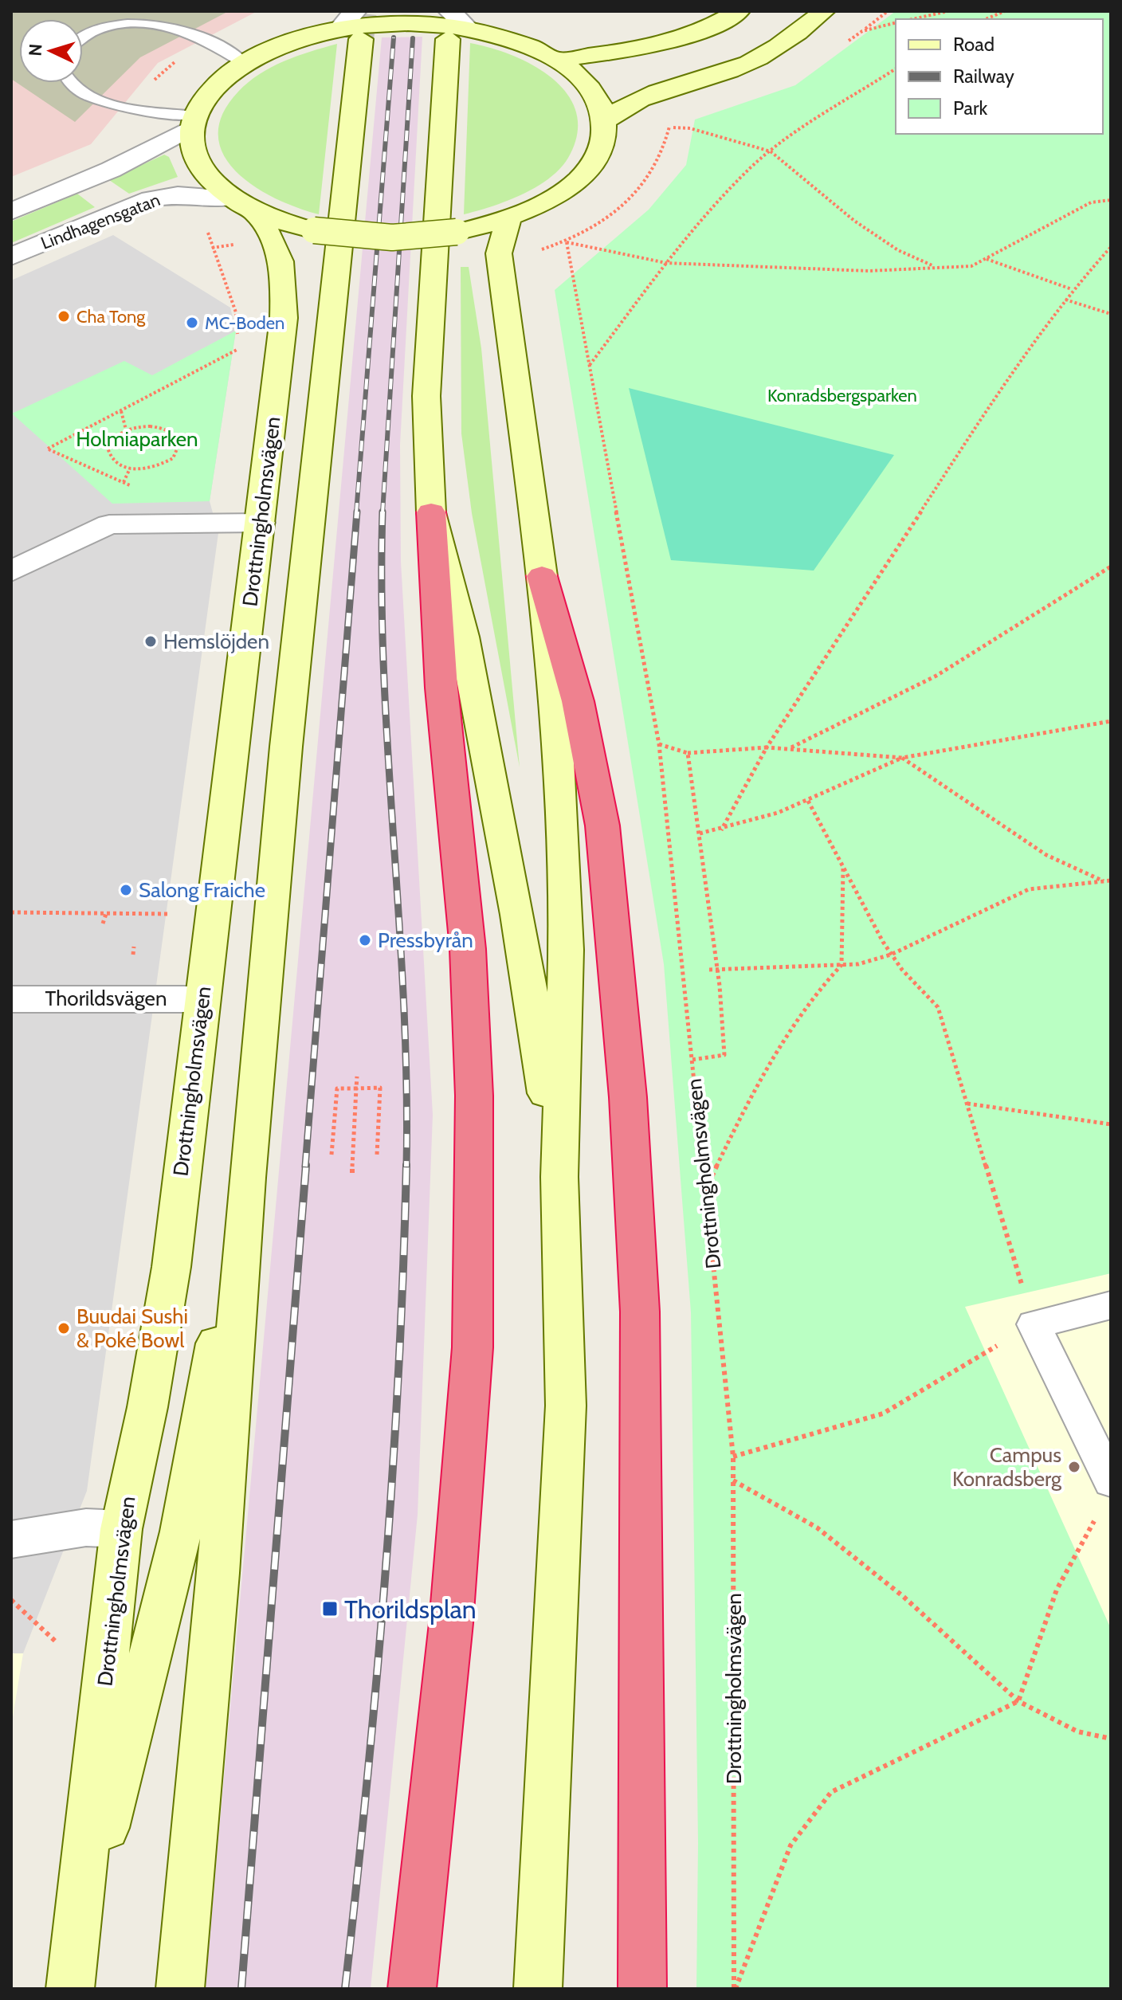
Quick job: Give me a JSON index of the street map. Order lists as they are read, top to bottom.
{
  "streets": {
    "main road": ["Drottningholmsvägen"],
    "street": ["Lindhagensgatan", "Thorildsvägen"]
  },
  "crossings": [
    ["Lindhagensgatan", "Drottningholmsvägen"],
    ["Drottningholmsvägen", "Thorildsvägen"]
  ],
  "parks": ["Konradsbergsparken", "Holmiaparken"],
  "places": {
    "other": [
      "Cha Tong",
      "MC-Boden",
      "Hemslöjden",
      "Salong Fraiche",
      "Pressbyrån",
      "Buudai Sushi & Poké Bowl",
      "Campus Konradsberg"
    ],
    "transit": ["Thorildsplan"]
  },
  "legend": ["Road", "Railway", "Park"],
  "north": "left"
}
